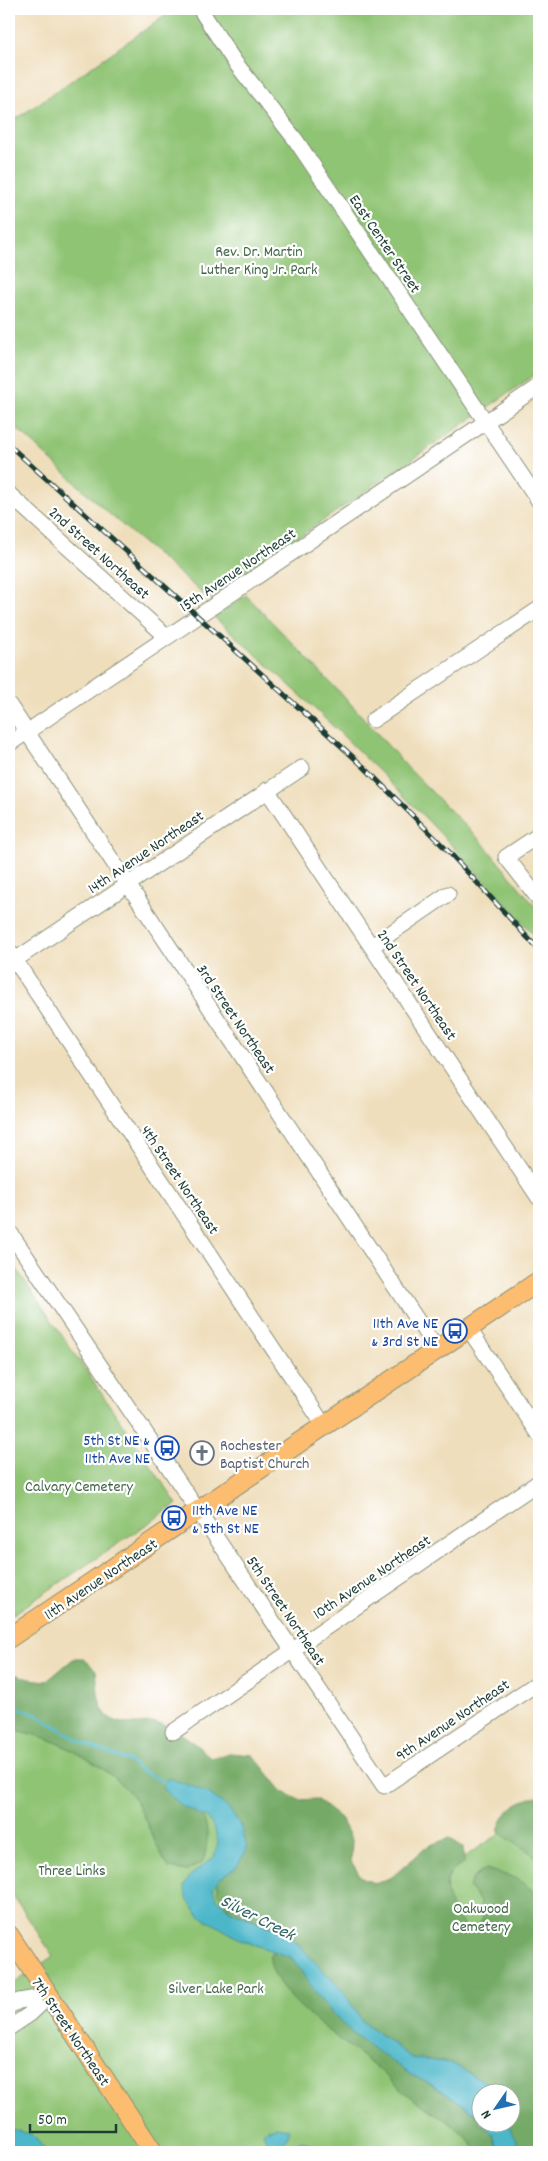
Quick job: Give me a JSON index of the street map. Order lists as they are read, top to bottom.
{
  "streets": {
    "main road": ["11th Avenue Northeast", "7th Street Northeast"],
    "street": [
      "East Center Street",
      "2nd Street Northeast",
      "15th Avenue Northeast",
      "14th Avenue Northeast",
      "3rd Street Northeast",
      "4th Street Northeast",
      "10th Avenue Northeast",
      "5th Street Northeast",
      "9th Avenue Northeast"
    ]
  },
  "crossings": [
    ["East Center Street", "15th Avenue Northeast"],
    ["2nd Street Northeast", "15th Avenue Northeast"],
    ["2nd Street Northeast", "14th Avenue Northeast"],
    ["15th Avenue Northeast", "3rd Street Northeast"],
    ["14th Avenue Northeast", "3rd Street Northeast"],
    ["14th Avenue Northeast", "4th Street Northeast"],
    ["3rd Street Northeast", "11th Avenue Northeast"],
    ["4th Street Northeast", "11th Avenue Northeast"],
    ["10th Avenue Northeast", "5th Street Northeast"],
    ["11th Avenue Northeast", "5th Street Northeast"],
    ["5th Street Northeast", "9th Avenue Northeast"]
  ],
  "water": ["Silver Creek"],
  "parks": [
    "Rev. Dr. Martin Luther King Jr. Park",
    "Calvary Cemetery",
    "Three Links",
    "Oakwood Cemetery",
    "Silver Lake Park"
  ],
  "places": {
    "bus stop": ["11th Ave NE & 3rd St NE", "5th St NE & 11th Ave NE", "11th Ave NE & 5th St NE"],
    "church": ["Rochester Baptist Church"]
  },
  "scale_bar": "50 m",
  "north": "bottom left"
}
